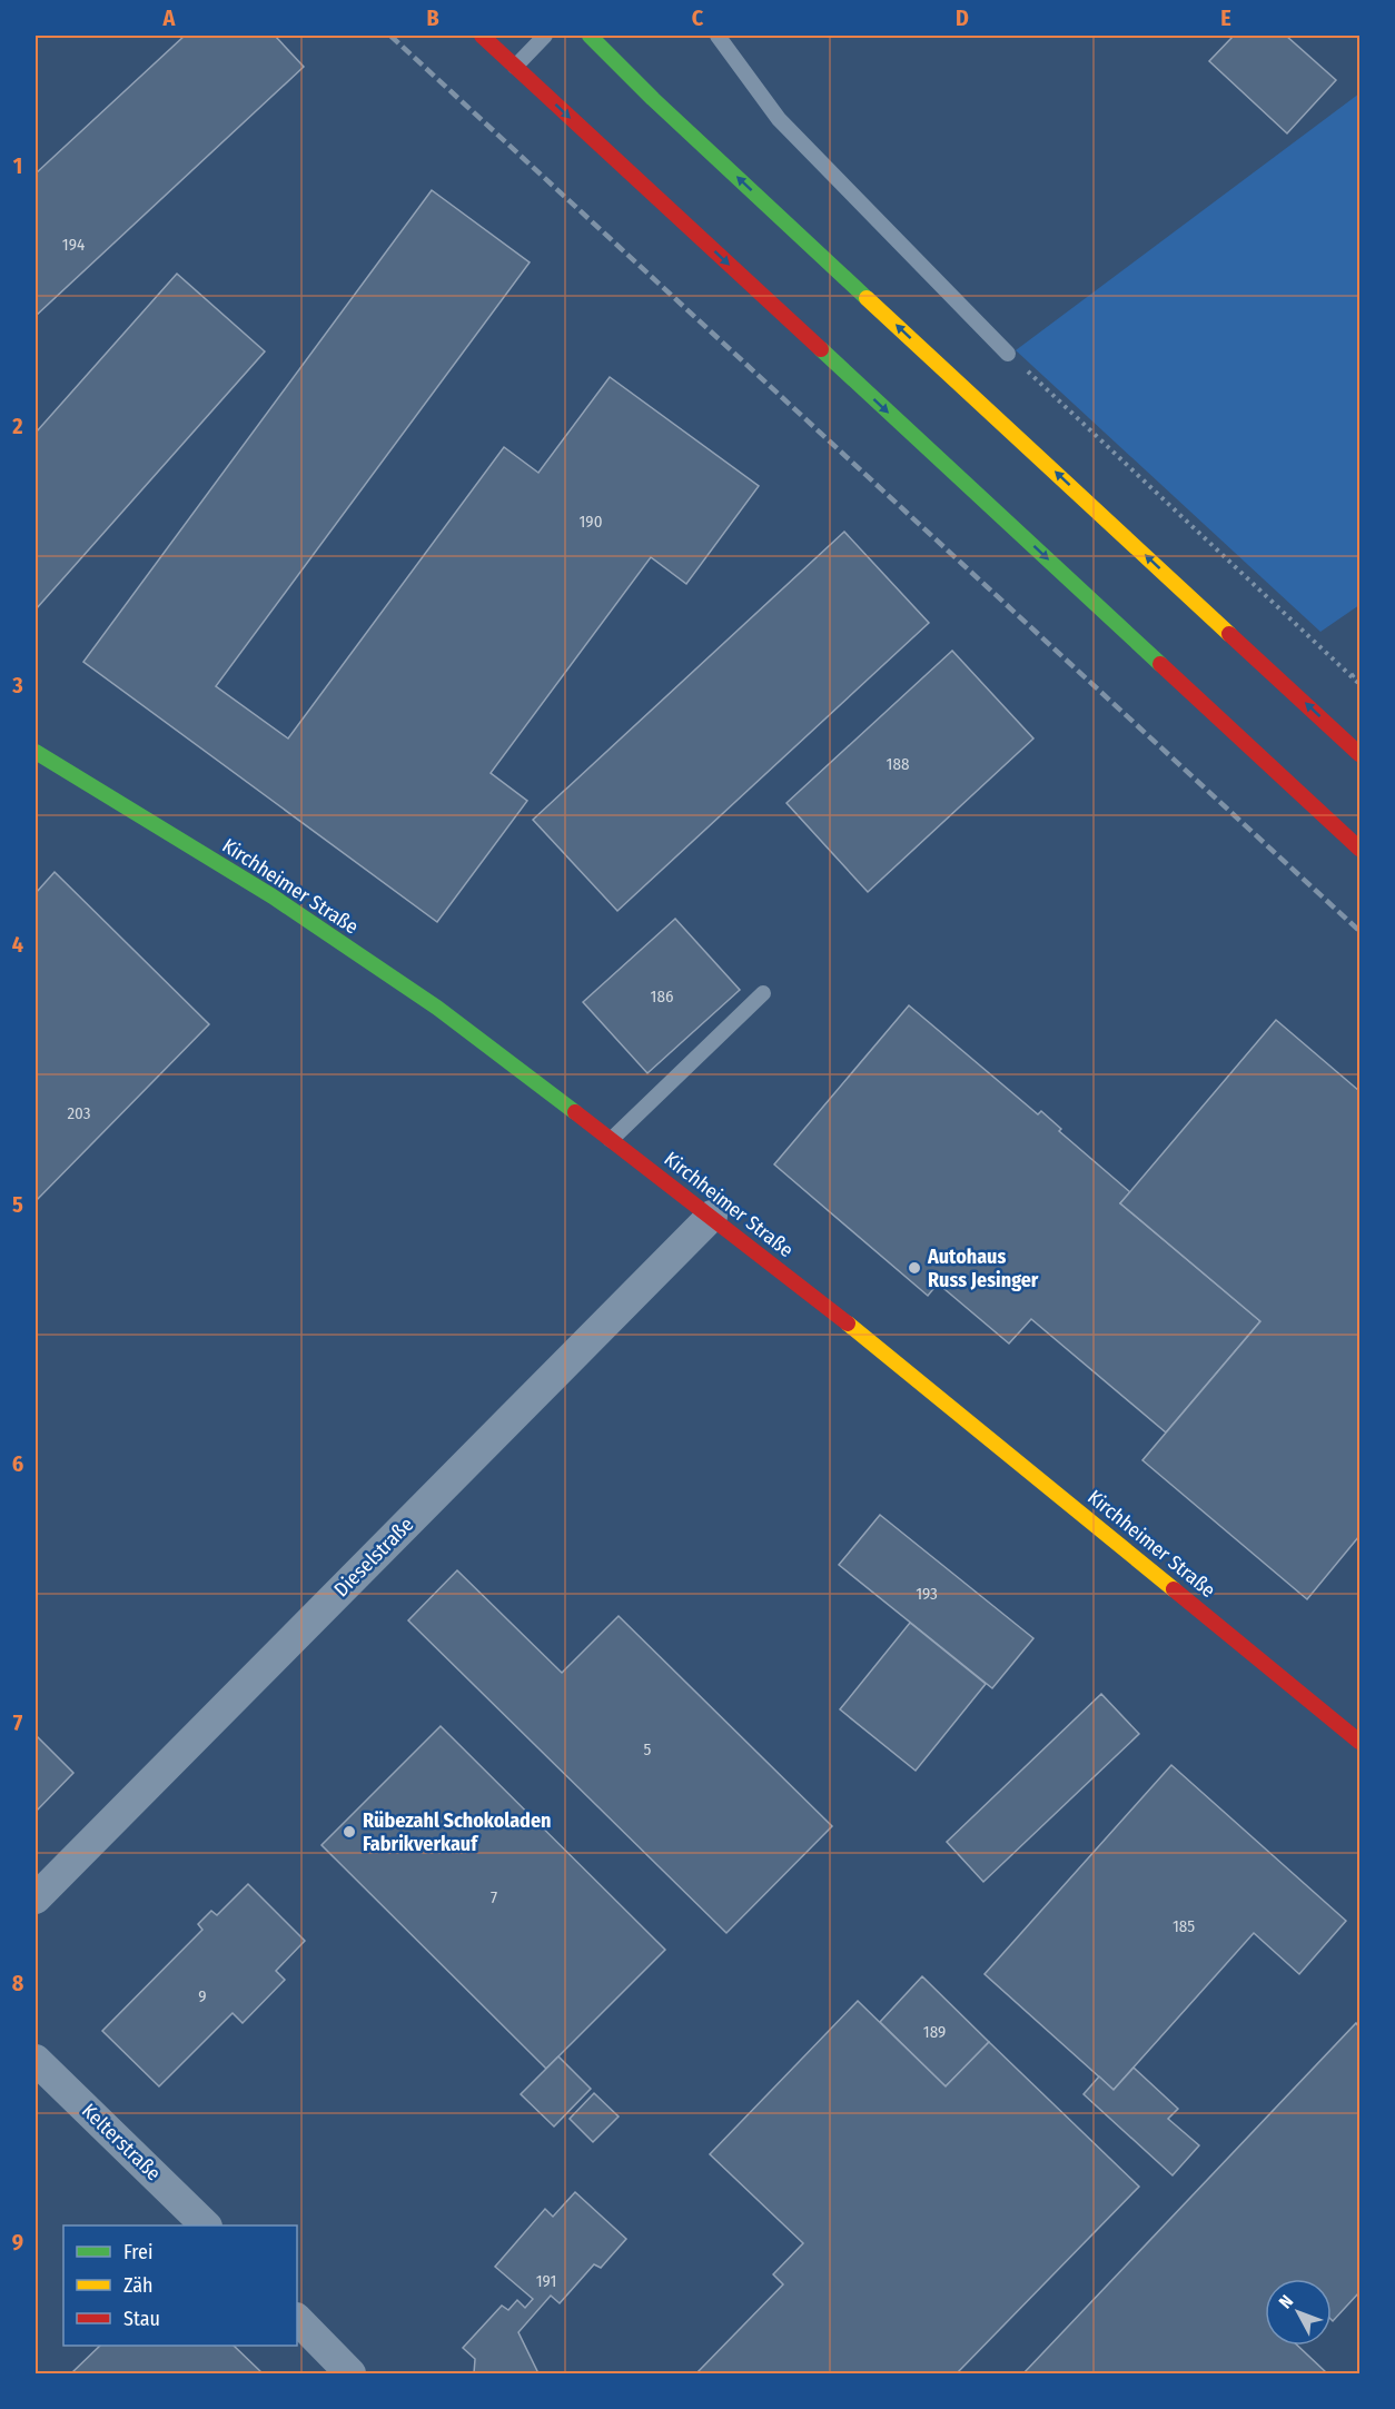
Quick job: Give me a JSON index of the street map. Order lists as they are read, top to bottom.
{
  "streets": {
    "main road": ["Kirchheimer Straße"],
    "street": ["Dieselstraße", "Kelterstraße"]
  },
  "crossings": [
    ["Kirchheimer Straße", "Dieselstraße"]
  ],
  "places": ["Autohaus Russ Jesinger", "Rübezahl Schokoladen Fabrikverkauf"],
  "house_numbers": [
    "194",
    "190",
    "188",
    "186",
    "203",
    "193",
    "5",
    "7",
    "185",
    "9",
    "189",
    "191"
  ],
  "legend": ["Frei", "Zäh", "Stau"],
  "north": "top left",
  "grid": {
    "columns": [
      "A",
      "B",
      "C",
      "D",
      "E"
    ],
    "rows": [
      "1",
      "2",
      "3",
      "4",
      "5",
      "6",
      "7",
      "8",
      "9"
    ]
  }
}
